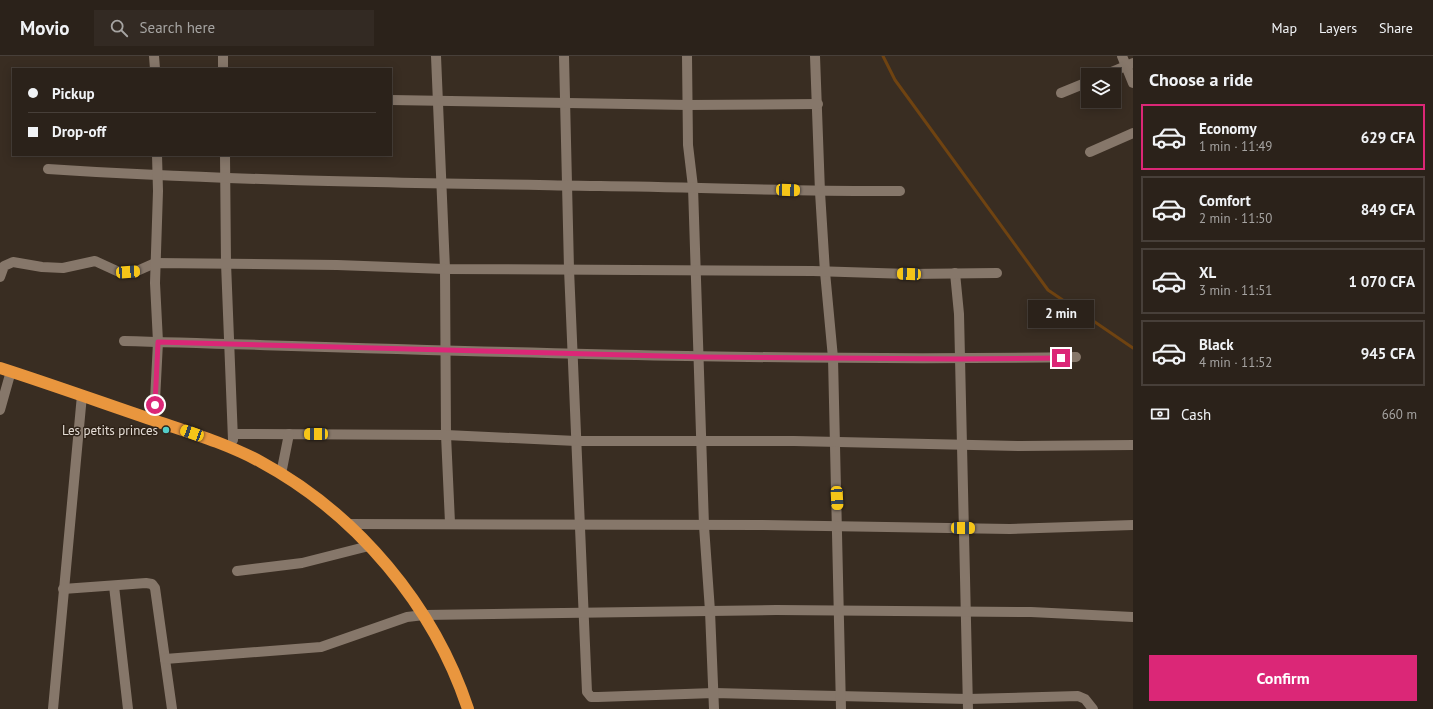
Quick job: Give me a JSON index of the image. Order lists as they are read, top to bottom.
{
  "places": ["Les petits princes"],
  "page": {
    "header": "Movio",
    "search": "Search here",
    "nav": ["Map", "Layers", "Share"],
    "heading": "Choose a ride",
    "banner": ["Pickup", "Drop-off"],
    "list": [
      {
        "name": "Economy",
        "note": "1 min · 11:49",
        "value": "629 CFA"
      },
      {
        "name": "Comfort",
        "note": "2 min · 11:50",
        "value": "849 CFA"
      },
      {
        "name": "XL",
        "note": "3 min · 11:51",
        "value": "1 070 CFA"
      },
      {
        "name": "Black",
        "note": "4 min · 11:52",
        "value": "945 CFA"
      }
    ],
    "bubble": "2 min",
    "pay": ["Cash", "660 m"],
    "buttons": "Confirm"
  }
}
